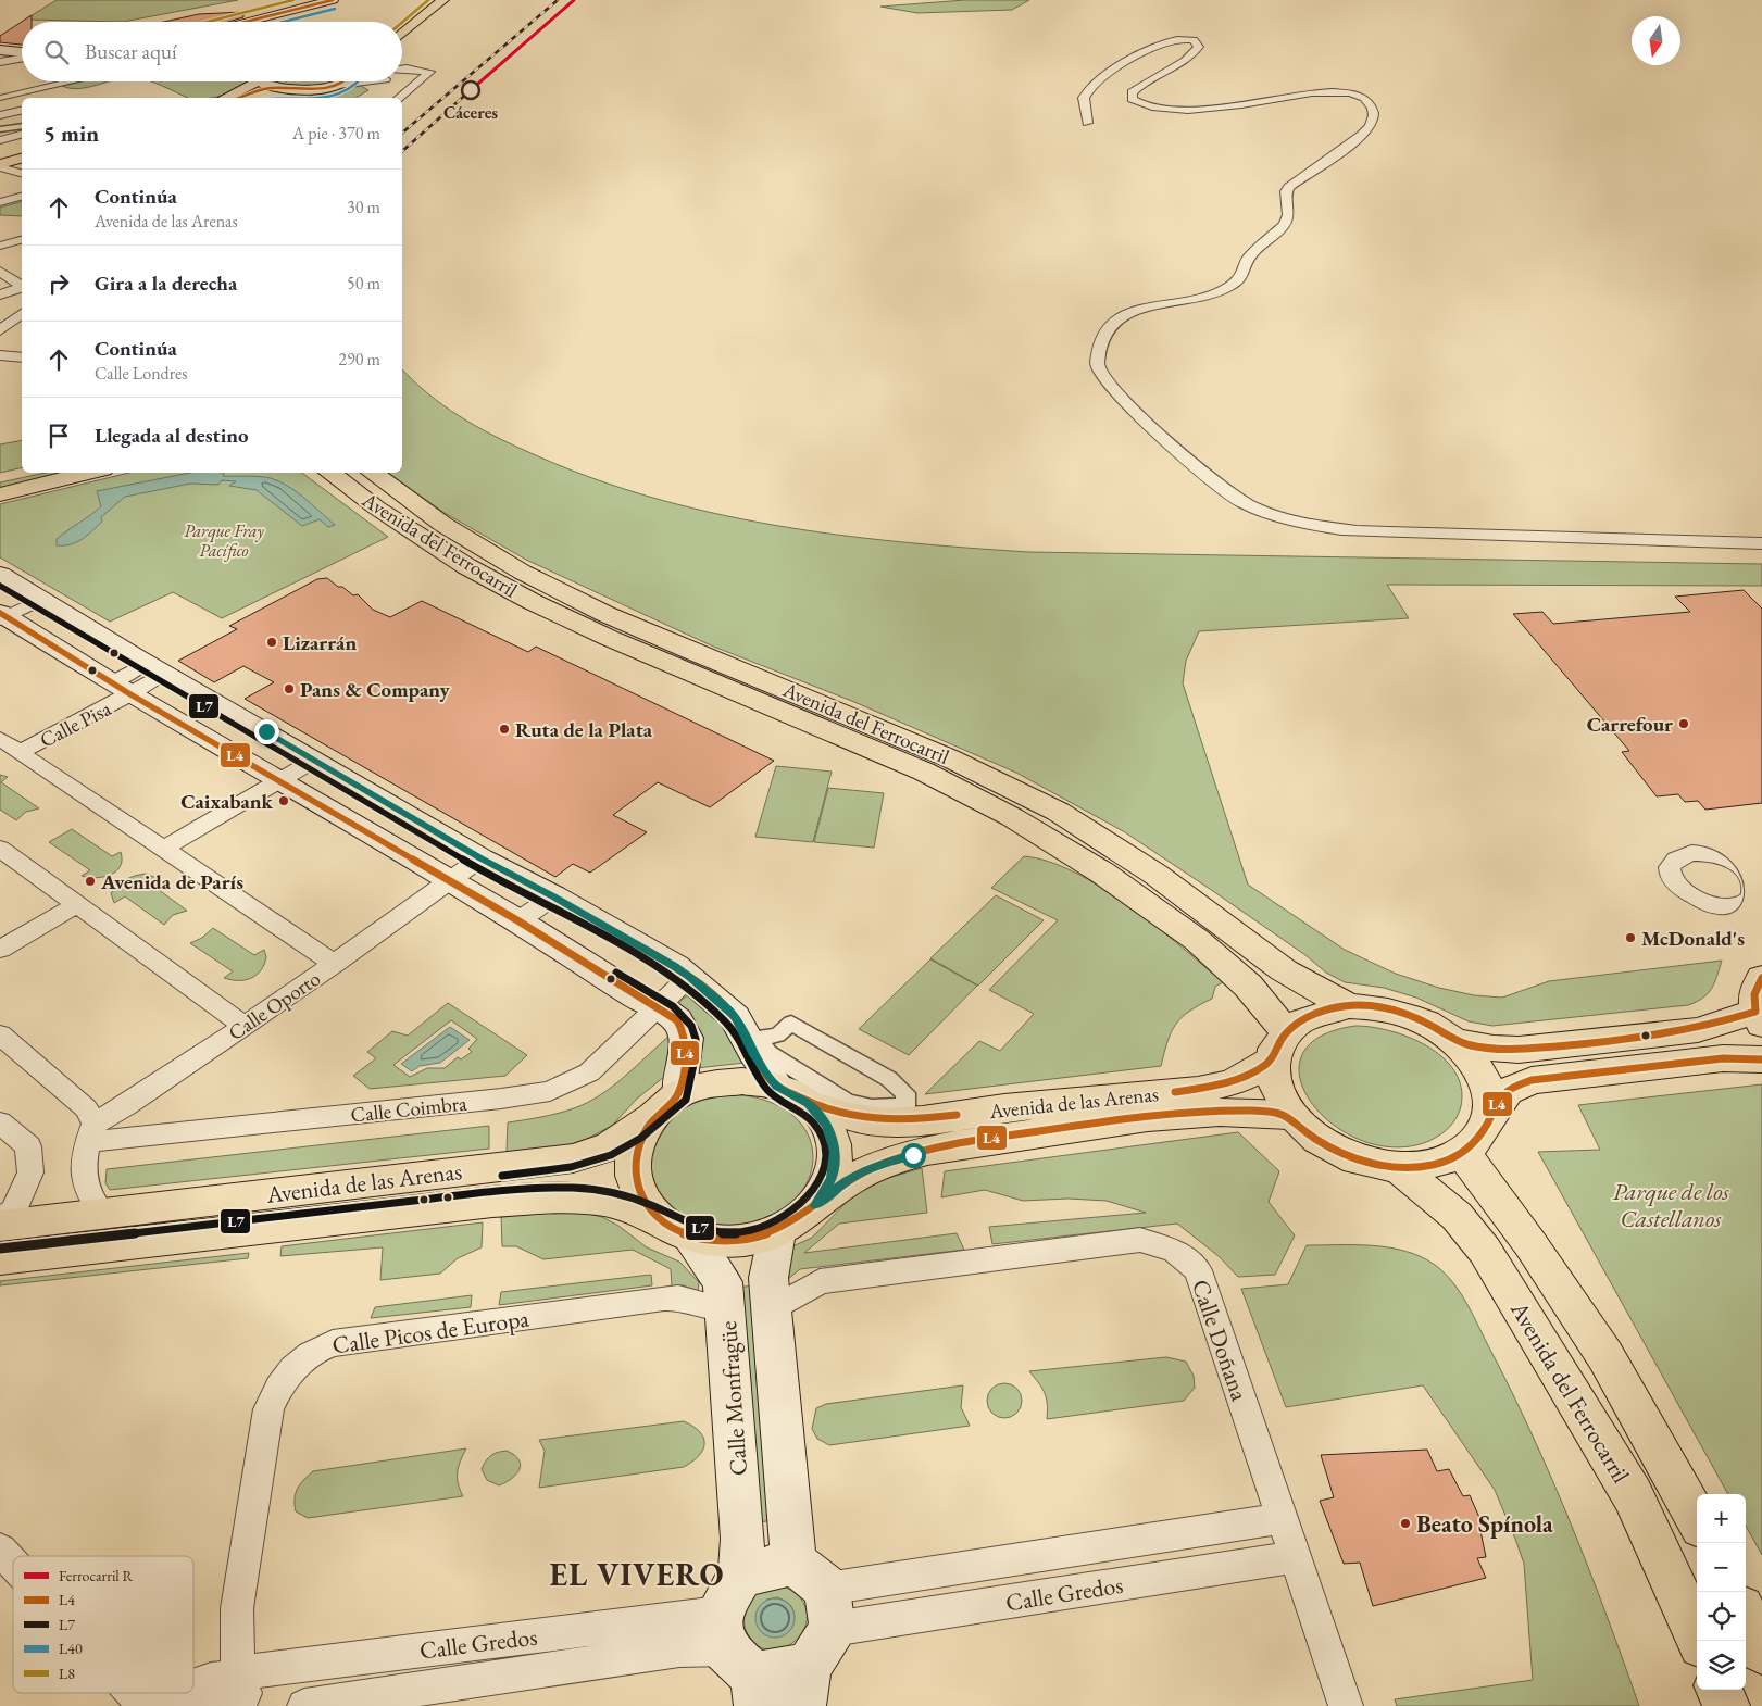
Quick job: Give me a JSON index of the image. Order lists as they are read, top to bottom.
{
  "streets": {
    "main road": ["Avenida del Ferrocarril", "Avenida de las Arenas", "Calle Monfragüe"],
    "street": [
      "Calle Pisa",
      "Calle Oporto",
      "Calle Coimbra",
      "Calle Picos de Europa",
      "Calle Doñana",
      "Calle Gredos"
    ]
  },
  "crossings": [
    ["Avenida del Ferrocarril", "Avenida de las Arenas"],
    ["Calle Oporto", "Calle Coimbra"],
    ["Avenida de las Arenas", "Calle Monfragüe"],
    ["Calle Picos de Europa", "Calle Monfragüe"],
    ["Calle Picos de Europa", "Calle Gredos"],
    ["Calle Doñana", "Calle Gredos"]
  ],
  "districts": ["EL VIVERO"],
  "parks": ["Parque Fray Pacífico", "Parque de los Castellanos"],
  "places": [
    "Cáceres",
    "Lizarrán",
    "Pans & Company",
    "Carrefour",
    "Ruta de la Plata",
    "Caixabank",
    "Avenida de París",
    "McDonald's",
    "Beato Spínola"
  ],
  "lines": [
    "rail line R",
    "transit line L4",
    "transit line L8",
    "transit line L40",
    "transit line L7"
  ],
  "legend": [
    "Ferrocarril R",
    "L4",
    "L7",
    "L40",
    "L8"
  ],
  "north": "bottom",
  "page": {
    "search": "Buscar aquí",
    "heading": ["5 min", "A pie · 370 m"],
    "list": [
      ["Continúa", "Avenida de las Arenas", "30 m"],
      ["Gira a la derecha", "50 m"],
      ["Continúa", "Calle Londres", "290 m"],
      "Llegada al destino"
    ],
    "map_buttons": ["+", "−"]
  }
}
